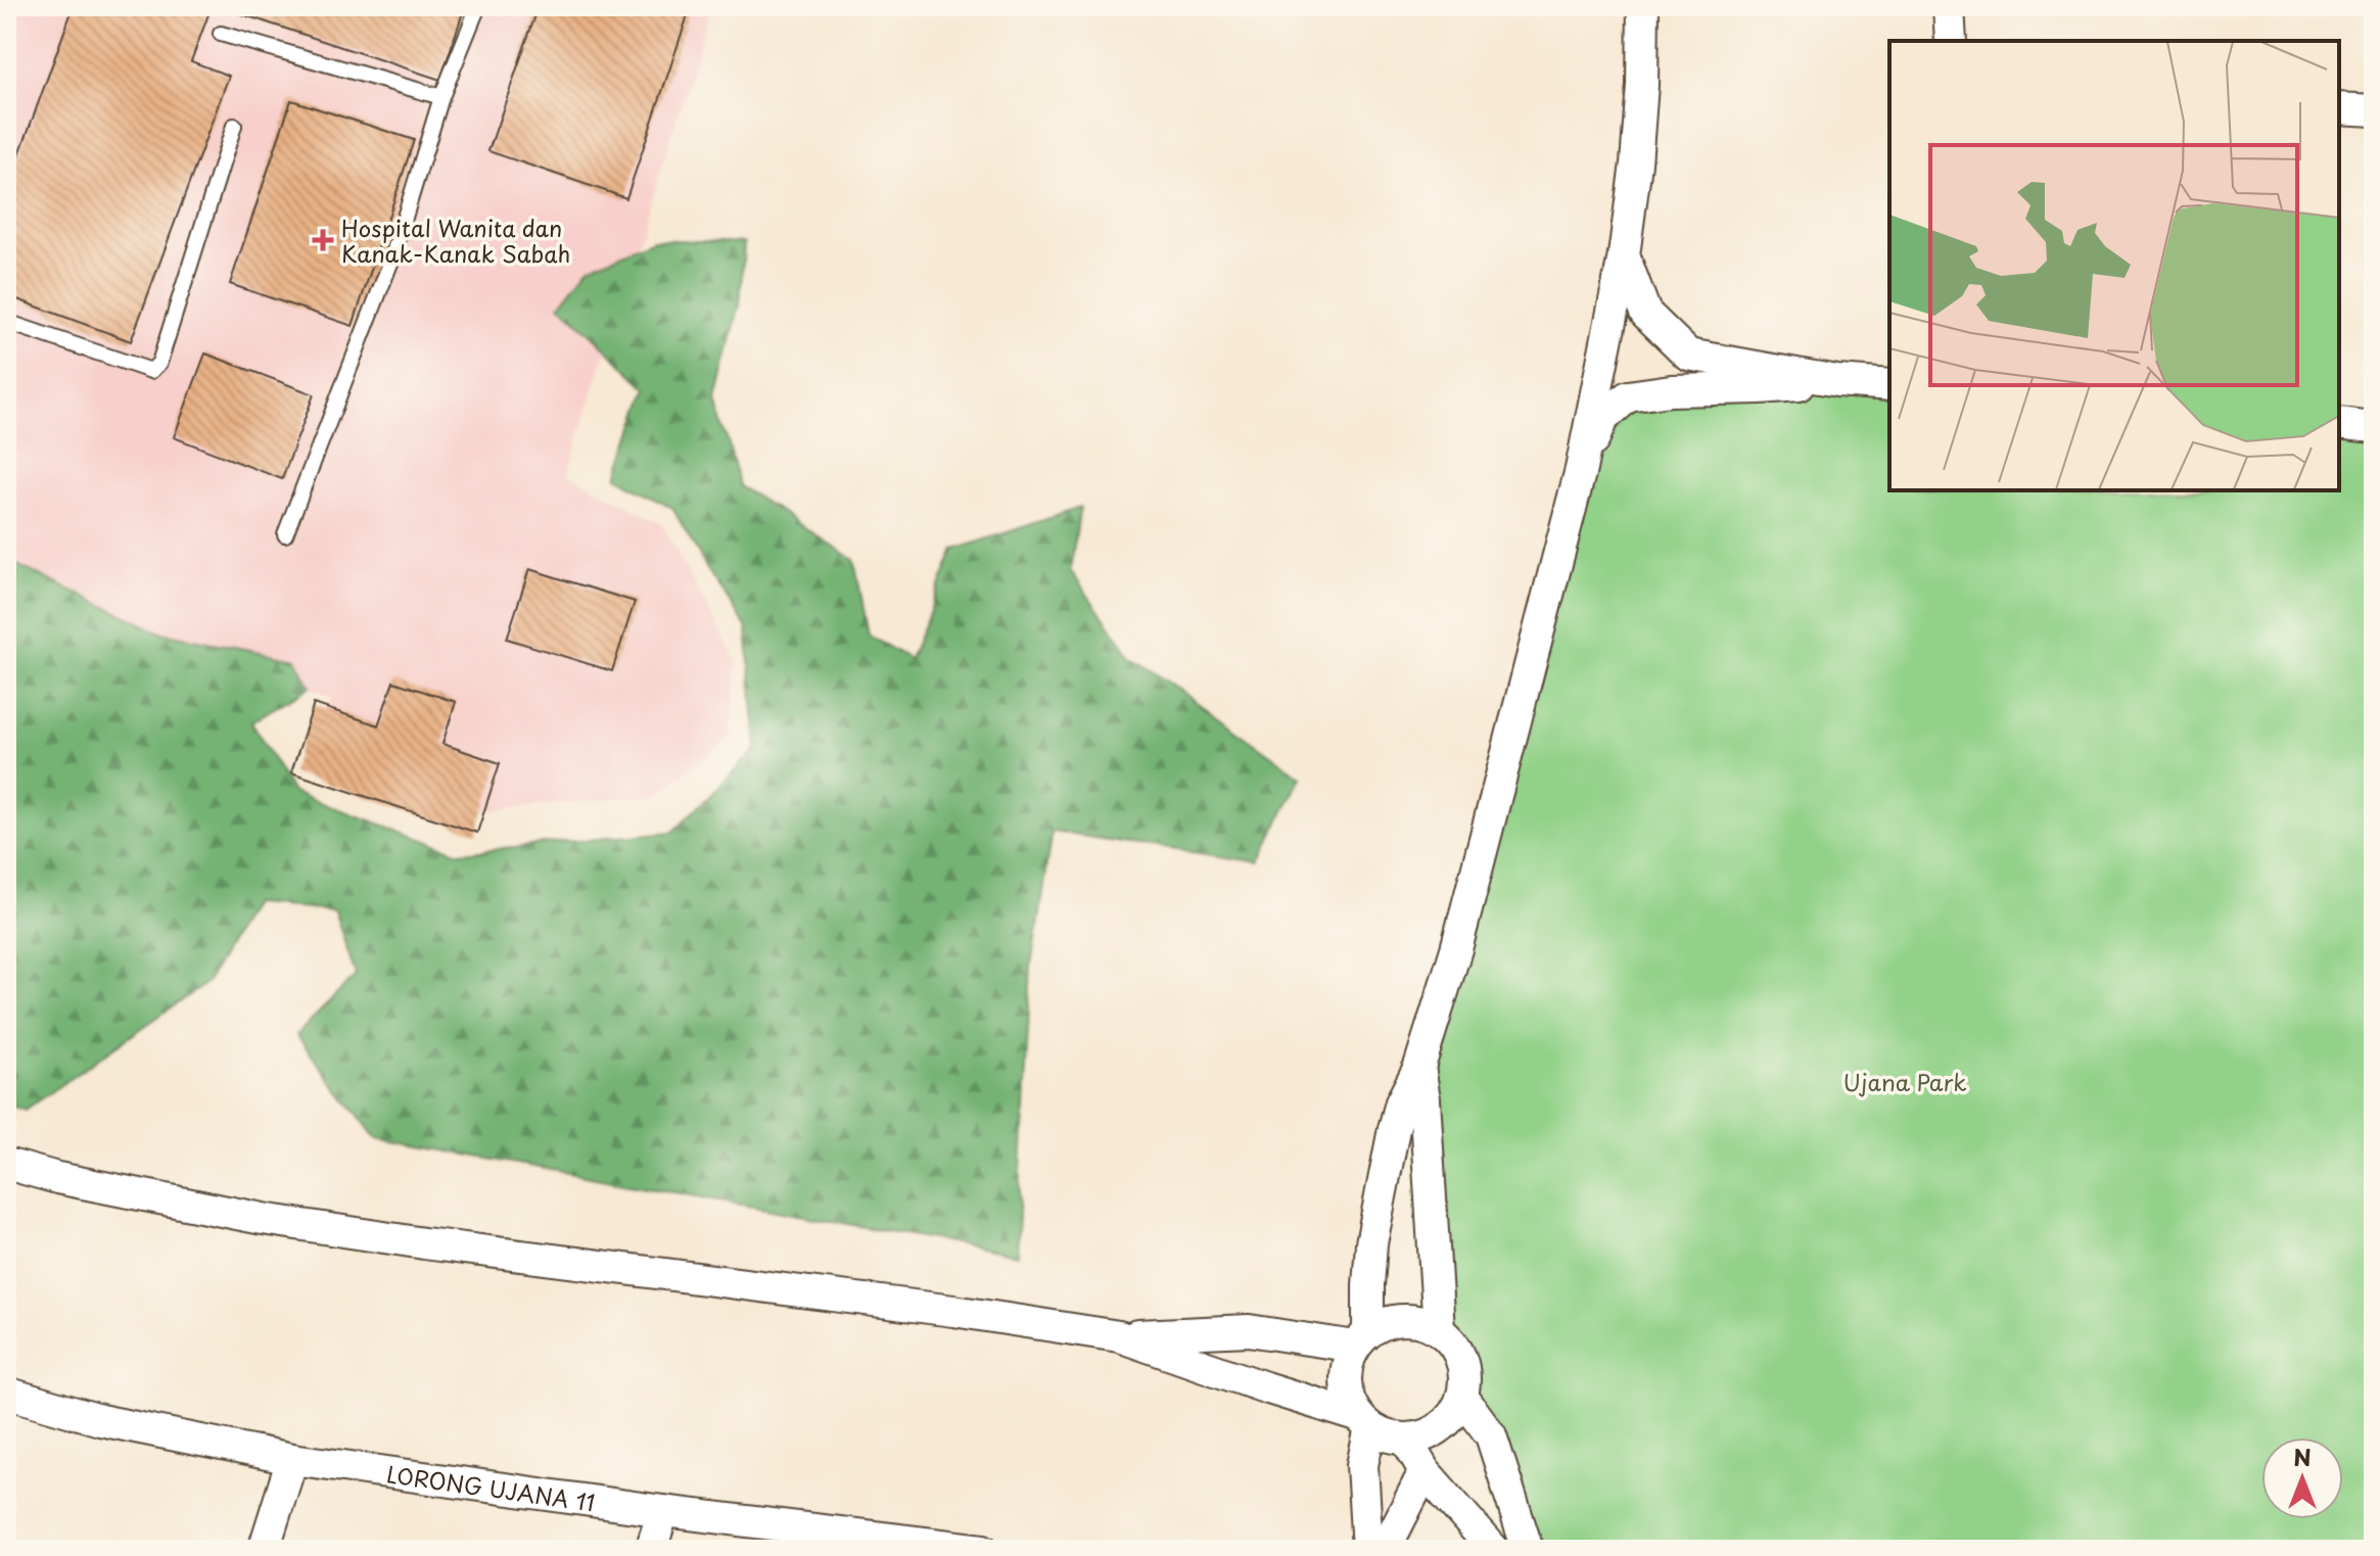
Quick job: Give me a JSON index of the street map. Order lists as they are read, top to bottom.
{
  "streets": {
    "street": ["LORONG UJANA 11"]
  },
  "parks": ["Ujana Park"],
  "places": {
    "health": ["Hospital Wanita dan Kanak-Kanak Sabah"]
  },
  "north": "top"
}
